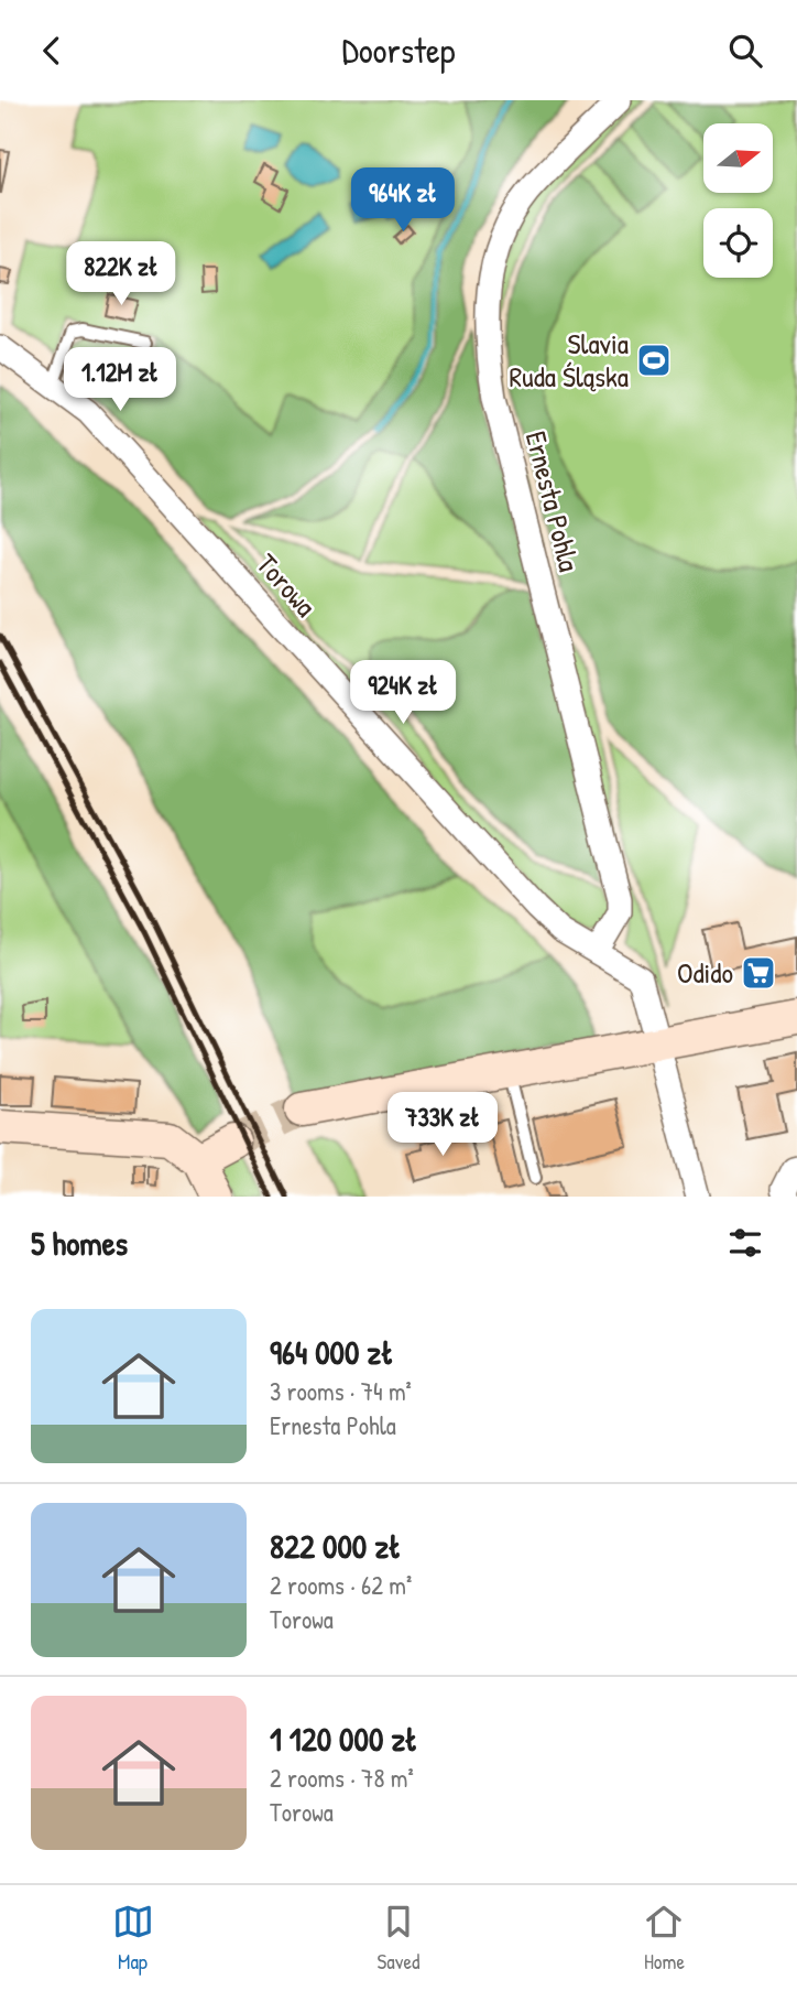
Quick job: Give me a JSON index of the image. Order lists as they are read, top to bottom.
{
  "streets": {
    "street": ["Ernesta Pohla", "Torowa"]
  },
  "crossings": [
    ["Ernesta Pohla", "Torowa"]
  ],
  "places": {
    "sports": ["Slavia Ruda Śląska"],
    "supermarket": ["Odido"]
  },
  "north": "right",
  "page": {
    "header": "Doorstep",
    "price": [
      "964K zł",
      "822K zł",
      "1.12M zł",
      "924K zł",
      "733K zł"
    ],
    "heading": "5 homes",
    "list": [
      {
        "name": "964 000 zł",
        "note": "3 rooms · 74 m² · Ernesta Pohla"
      },
      {
        "name": "822 000 zł",
        "note": "2 rooms · 62 m² · Torowa"
      },
      {
        "name": "1 120 000 zł",
        "note": "2 rooms · 78 m² · Torowa"
      }
    ],
    "tabs": ["Map", "Saved", "Home"]
  }
}
